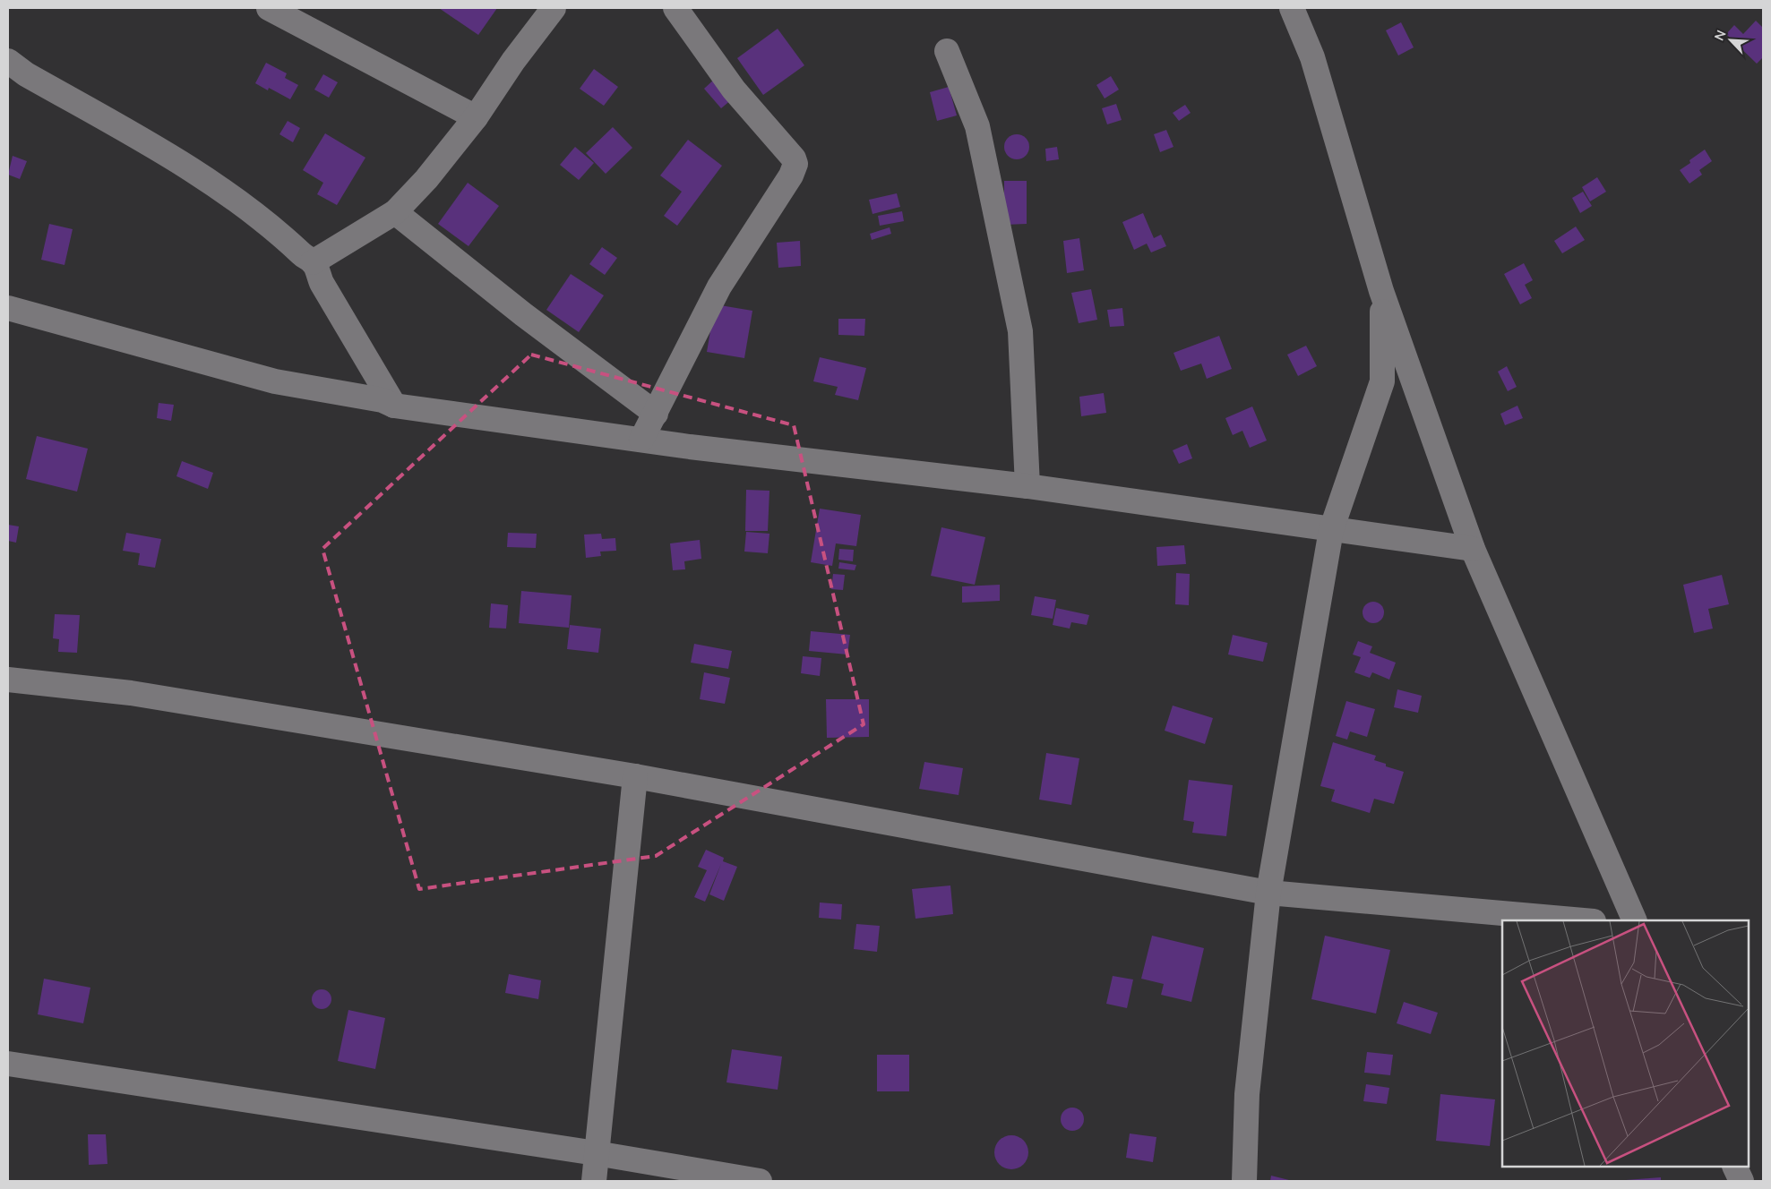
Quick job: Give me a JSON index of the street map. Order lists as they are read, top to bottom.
{
  "north": "top left"
}
